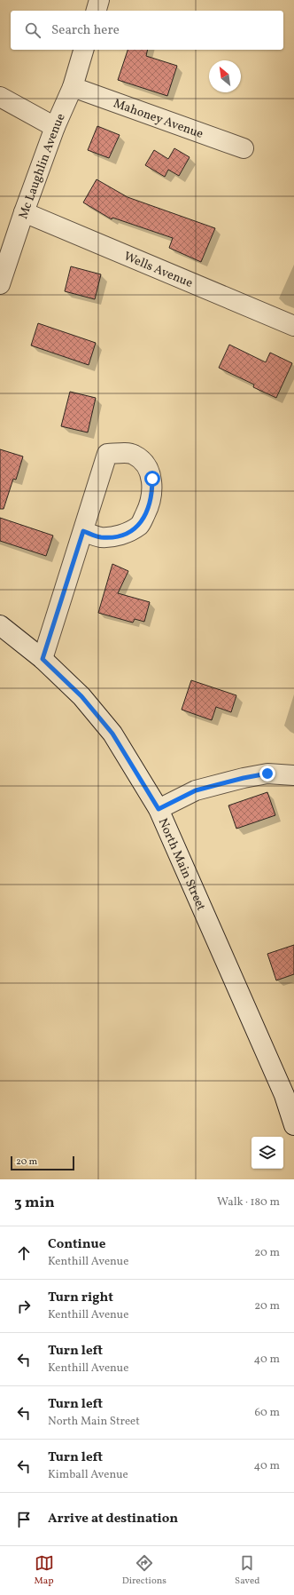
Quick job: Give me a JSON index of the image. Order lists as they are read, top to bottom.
{
  "streets": {
    "street": [
      "Mahoney Avenue",
      "Mc Laughlin Avenue",
      "Wells Avenue",
      "North Main Street"
    ]
  },
  "crossings": [
    ["Mahoney Avenue", "Mc Laughlin Avenue"],
    ["Mc Laughlin Avenue", "Wells Avenue"]
  ],
  "scale_bar": "20 m",
  "north": "top left",
  "page": {
    "search": "Search here",
    "scale": "20 m",
    "heading": ["3 min", "Walk · 180 m"],
    "list": [
      ["Continue", "Kenthill Avenue", "20 m"],
      ["Turn right", "Kenthill Avenue", "20 m"],
      ["Turn left", "Kenthill Avenue", "40 m"],
      ["Turn left", "North Main Street", "60 m"],
      ["Turn left", "Kimball Avenue", "40 m"],
      "Arrive at destination"
    ],
    "nav": ["Map", "Directions", "Saved"]
  }
}
